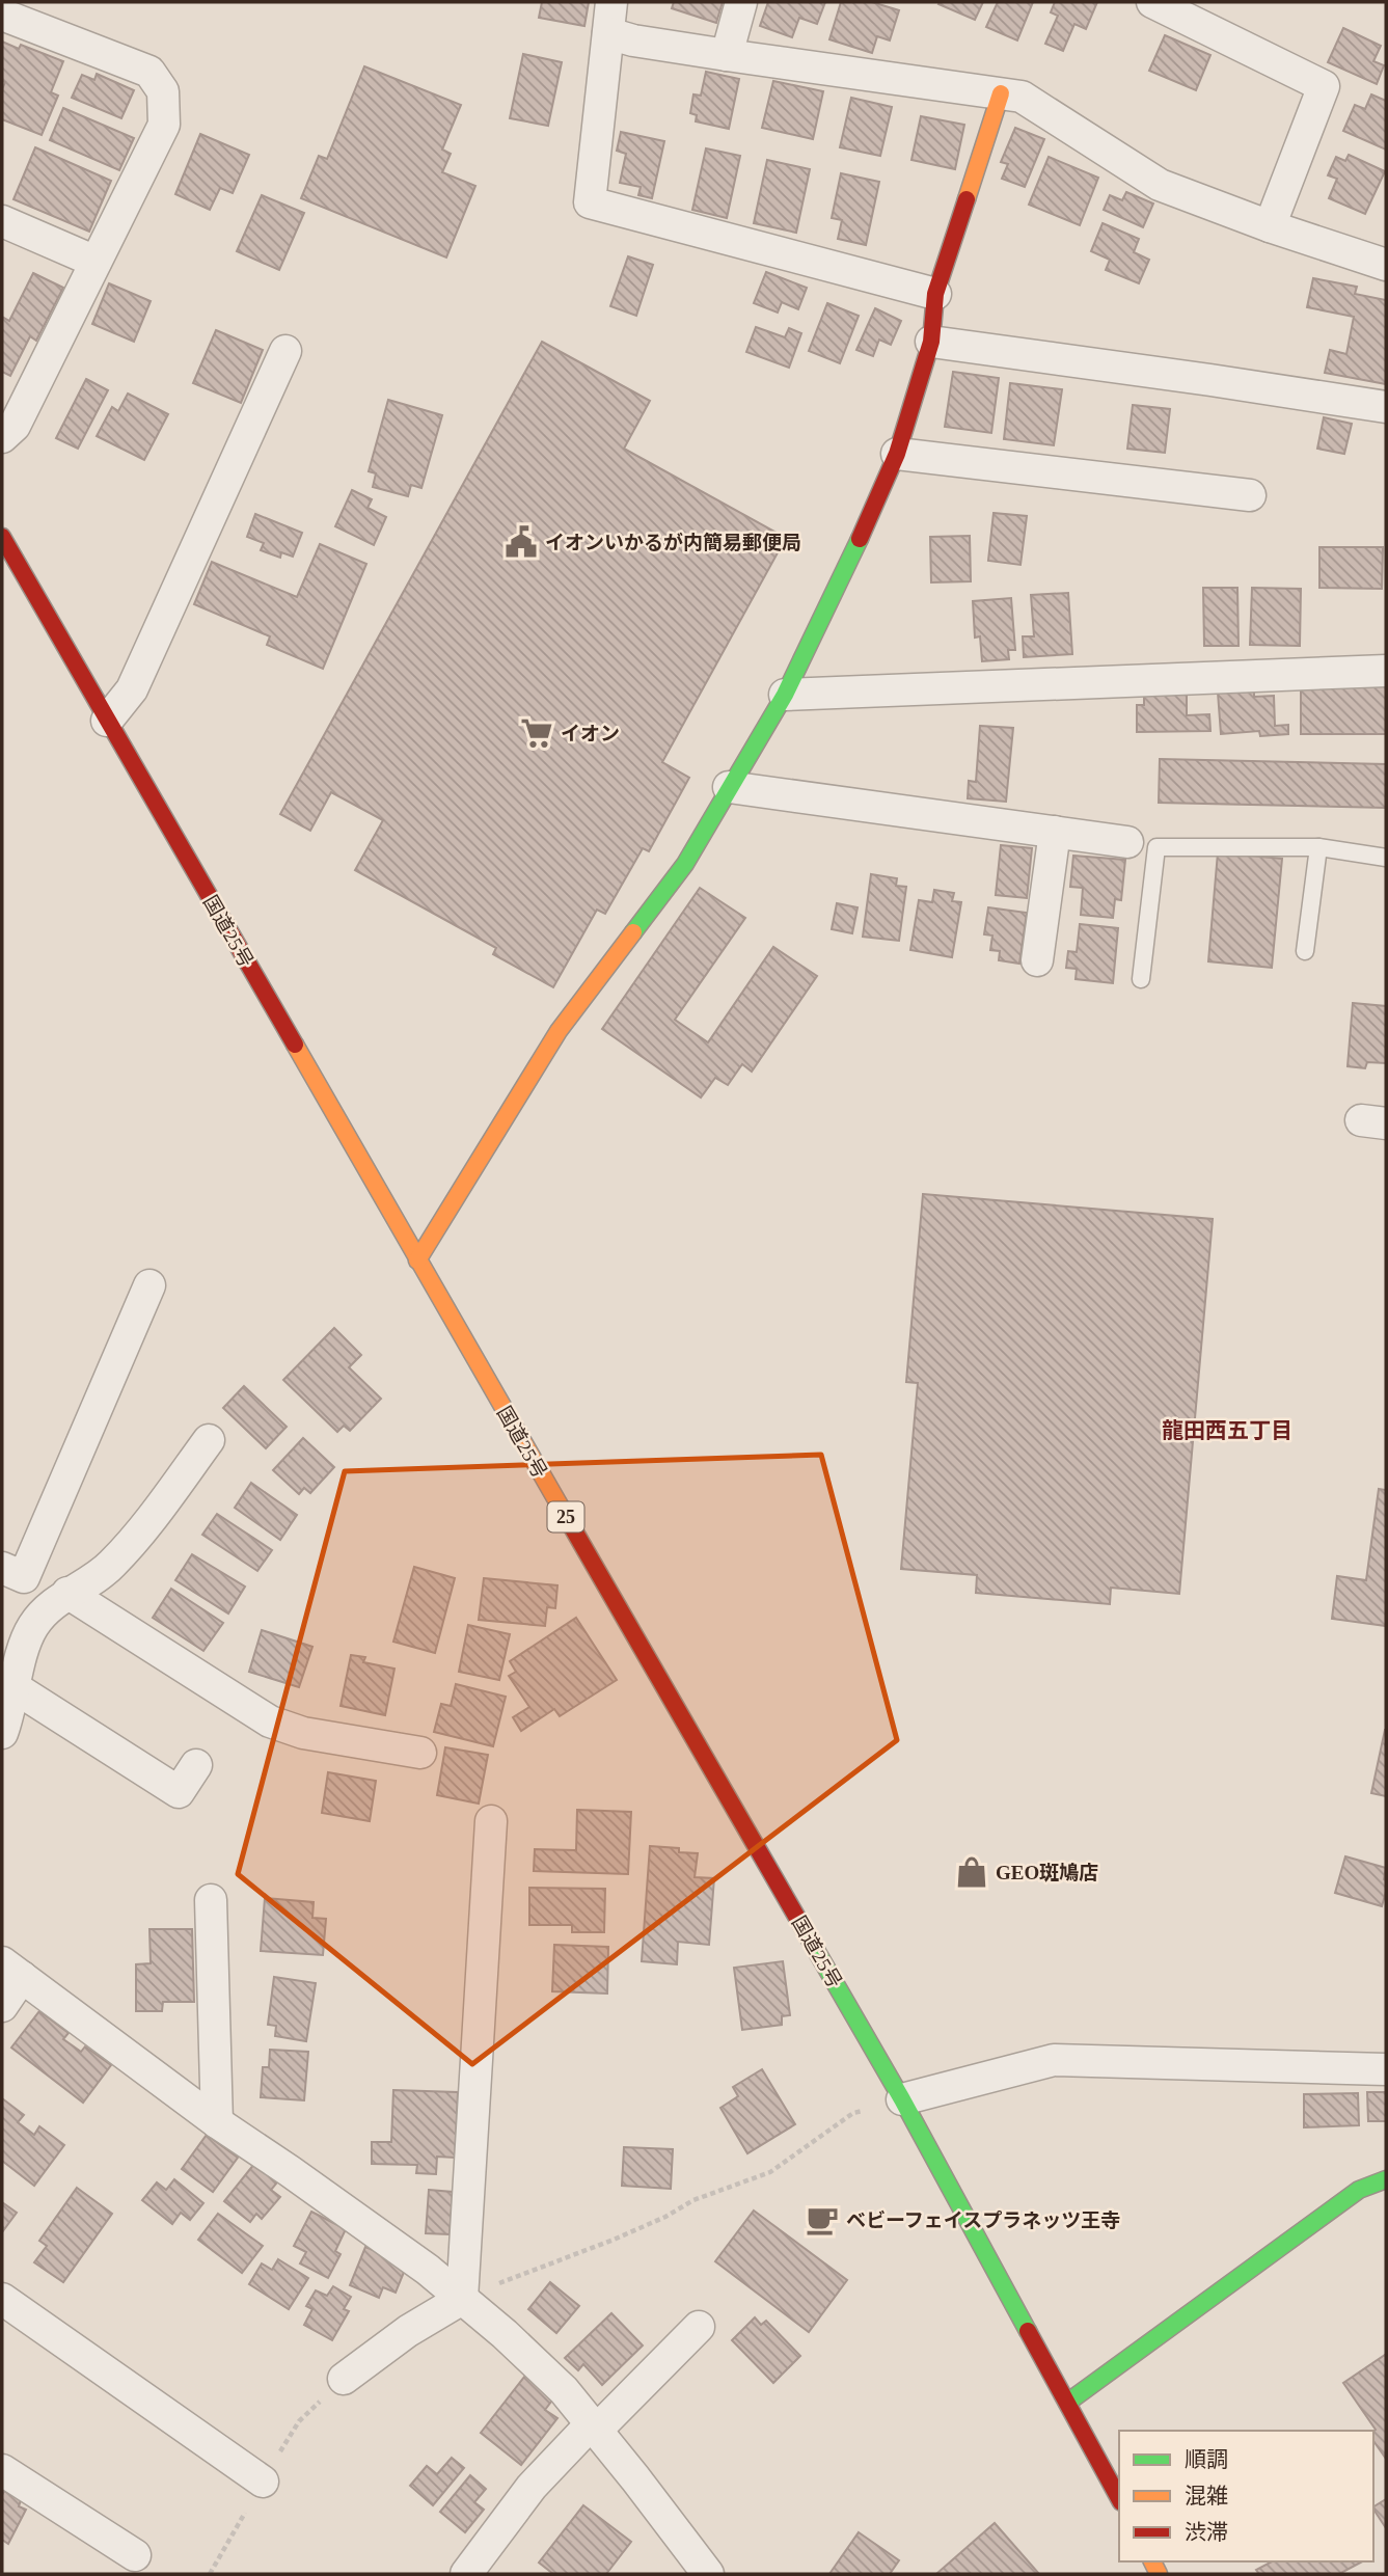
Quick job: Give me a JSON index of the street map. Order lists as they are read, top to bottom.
{
  "streets": {
    "main road": ["国道25号", "25"]
  },
  "districts": ["龍田西五丁目"],
  "places": {
    "public building": ["イオンいかるが内簡易郵便局"],
    "supermarket": ["イオン"],
    "shop": ["GEO斑鳩店"],
    "cafe": ["ベビーフェイスプラネッツ王寺"]
  },
  "legend": ["順調", "混雑", "渋滞"]
}
